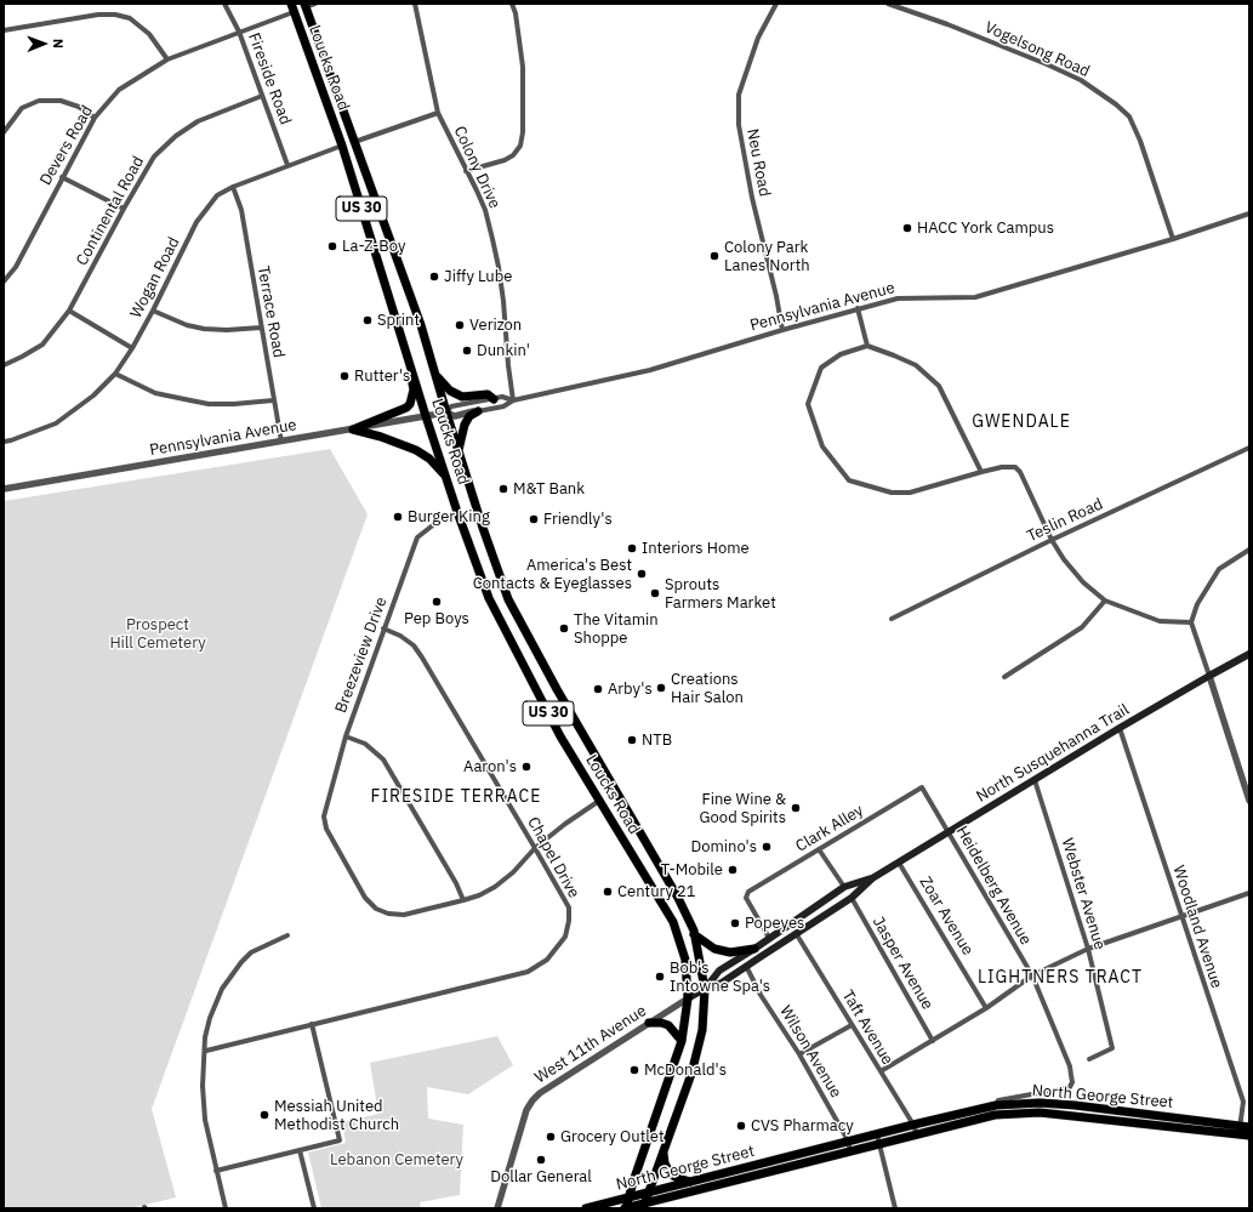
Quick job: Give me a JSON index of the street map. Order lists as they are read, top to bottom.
{
  "streets": {
    "main road": [
      "Loucks Road",
      "US 30",
      "North Susquehanna Trail",
      "North George Street"
    ],
    "street": [
      "Vogelsong Road",
      "Fireside Road",
      "Devers Road",
      "Neu Road",
      "Colony Drive",
      "Continental Road",
      "Wogan Road",
      "Pennsylvania Avenue",
      "Terrace Road",
      "Teslin Road",
      "Breezeview Drive",
      "Clark Alley",
      "Chapel Drive",
      "Heidelberg Avenue",
      "Webster Avenue",
      "Zoar Avenue",
      "Woodland Avenue",
      "Jasper Avenue",
      "Taft Avenue",
      "West 11th Avenue",
      "Wilson Avenue"
    ]
  },
  "crossings": [
    ["Vogelsong Road", "Pennsylvania Avenue"],
    ["Loucks Road", "Devers Road"],
    ["Loucks Road", "US 30"],
    ["Loucks Road", "Wogan Road"],
    ["Loucks Road", "Pennsylvania Avenue"],
    ["Loucks Road", "Breezeview Drive"],
    ["Loucks Road", "North Susquehanna Trail"],
    ["Loucks Road", "West 11th Avenue"],
    ["Fireside Road", "Devers Road"],
    ["Fireside Road", "Continental Road"],
    ["Fireside Road", "Wogan Road"],
    ["Neu Road", "Pennsylvania Avenue"],
    ["Colony Drive", "Pennsylvania Avenue"],
    ["US 30", "North Susquehanna Trail"],
    ["US 30", "West 11th Avenue"],
    ["US 30", "North George Street"],
    ["Wogan Road", "Terrace Road"],
    ["Pennsylvania Avenue", "Terrace Road"],
    ["Breezeview Drive", "Chapel Drive"],
    ["North Susquehanna Trail", "Clark Alley"],
    ["North Susquehanna Trail", "Heidelberg Avenue"],
    ["North Susquehanna Trail", "Webster Avenue"],
    ["North Susquehanna Trail", "Zoar Avenue"],
    ["North Susquehanna Trail", "Woodland Avenue"],
    ["North Susquehanna Trail", "Jasper Avenue"],
    ["North Susquehanna Trail", "Taft Avenue"],
    ["North Susquehanna Trail", "West 11th Avenue"],
    ["North Susquehanna Trail", "Wilson Avenue"],
    ["Clark Alley", "Heidelberg Avenue"],
    ["Heidelberg Avenue", "North George Street"],
    ["Woodland Avenue", "North George Street"],
    ["Taft Avenue", "North George Street"],
    ["Wilson Avenue", "North George Street"]
  ],
  "districts": ["GWENDALE", "FIRESIDE TERRACE", "LIGHTNERS TRACT"],
  "parks": ["Prospect Hill Cemetery", "Lebanon Cemetery"],
  "places": [
    "HACC York Campus",
    "La-Z-Boy",
    "Colony Park Lanes North",
    "Jiffy Lube",
    "Sprint",
    "Verizon",
    "Dunkin'",
    "Rutter's",
    "M&T Bank",
    "Burger King",
    "Friendly's",
    "Interiors Home",
    "America's Best Contacts & Eyeglasses",
    "Sprouts Farmers Market",
    "Pep Boys",
    "The Vitamin Shoppe",
    "Creations Hair Salon",
    "Arby's",
    "NTB",
    "Aaron's",
    "Fine Wine & Good Spirits",
    "Domino's",
    "T-Mobile",
    "Century 21",
    "Popeyes",
    "Bob's Intowne Spa's",
    "McDonald's",
    "Messiah United Methodist Church",
    "CVS Pharmacy",
    "Grocery Outlet",
    "Dollar General"
  ],
  "north": "right"
}
